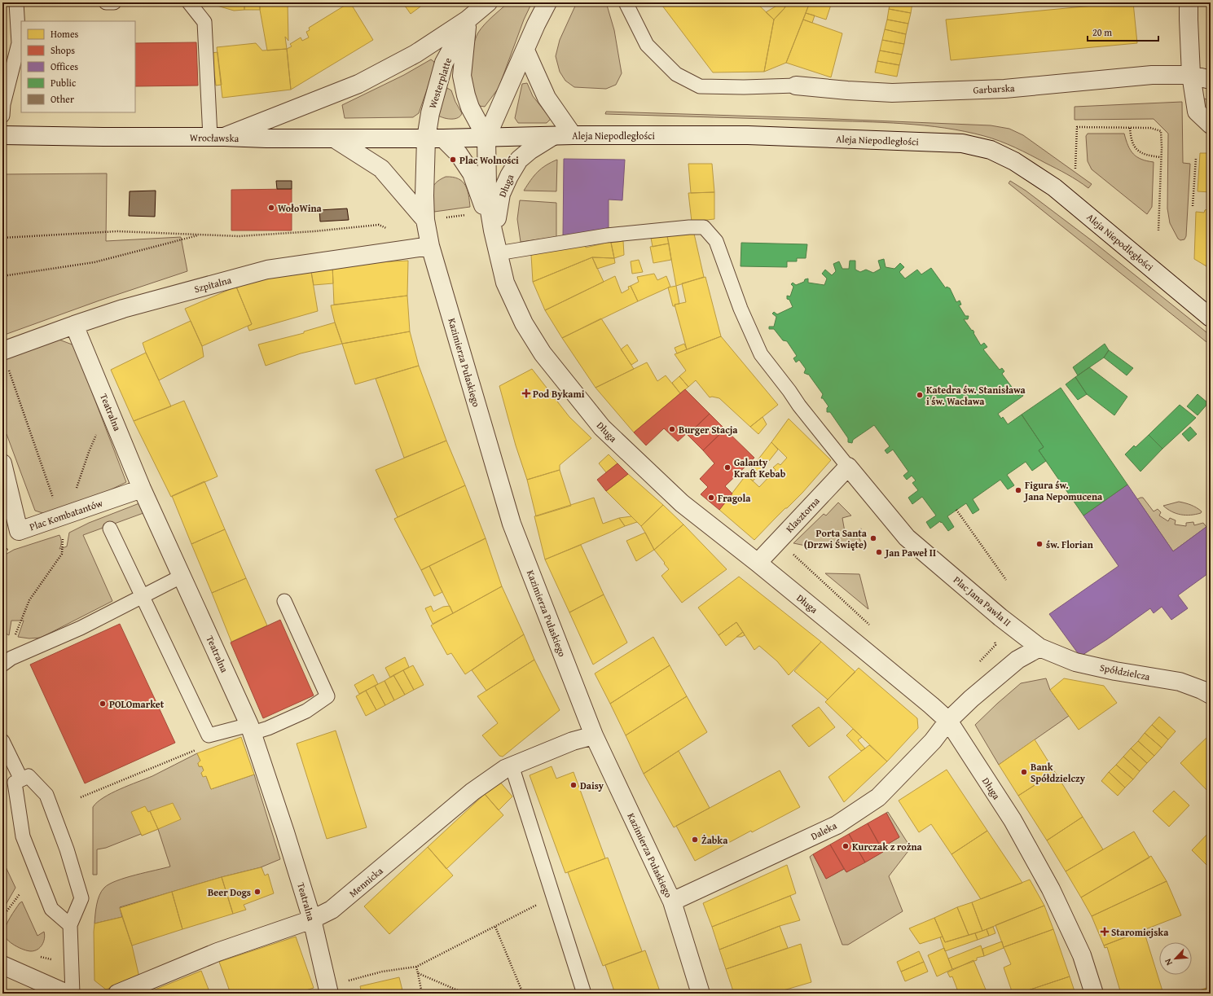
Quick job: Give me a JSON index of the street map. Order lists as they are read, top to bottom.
{
  "streets": {
    "street": [
      "Westerplatte",
      "Garbarska",
      "Aleja Niepodległości",
      "Wrocławska",
      "Długa",
      "Szpitalna",
      "Kazimierza Pułaskiego",
      "Teatralna",
      "Plac Kombatantów",
      "Klasztorna",
      "Plac Jana Pawła II",
      "Spółdzielcza",
      "Daleka",
      "Mennicka"
    ]
  },
  "crossings": [
    ["Westerplatte", "Aleja Niepodległości"],
    ["Westerplatte", "Wrocławska"],
    ["Westerplatte", "Długa"],
    ["Westerplatte", "Kazimierza Pułaskiego"],
    ["Aleja Niepodległości", "Wrocławska"],
    ["Aleja Niepodległości", "Długa"],
    ["Aleja Niepodległości", "Kazimierza Pułaskiego"],
    ["Wrocławska", "Długa"],
    ["Wrocławska", "Kazimierza Pułaskiego"],
    ["Długa", "Kazimierza Pułaskiego"],
    ["Długa", "Klasztorna"],
    ["Długa", "Daleka"],
    ["Szpitalna", "Kazimierza Pułaskiego"],
    ["Szpitalna", "Teatralna"],
    ["Kazimierza Pułaskiego", "Daleka"],
    ["Kazimierza Pułaskiego", "Mennicka"],
    ["Teatralna", "Plac Kombatantów"],
    ["Teatralna", "Mennicka"],
    ["Klasztorna", "Plac Jana Pawła II"],
    ["Plac Jana Pawła II", "Spółdzielcza"]
  ],
  "places": {
    "other": [
      "Plac Wolności",
      "WołoWina",
      "Katedra św. Stanisława i św. Wacława",
      "Burger Stacja",
      "Galanty Kraft Kebab",
      "Figura św. Jana Nepomucena",
      "Fragola",
      "Porta Santa (Drzwi Święte)",
      "św. Florian",
      "Jan Paweł II",
      "POLOmarket",
      "Bank Spółdzielczy",
      "Daisy",
      "Żabka",
      "Kurczak z rożna",
      "Beer Dogs"
    ],
    "health": ["Pod Bykami", "Staromiejska"]
  },
  "legend": [
    "Homes",
    "Shops",
    "Offices",
    "Public",
    "Other"
  ],
  "scale_bar": "20 m",
  "north": "bottom left"
}
